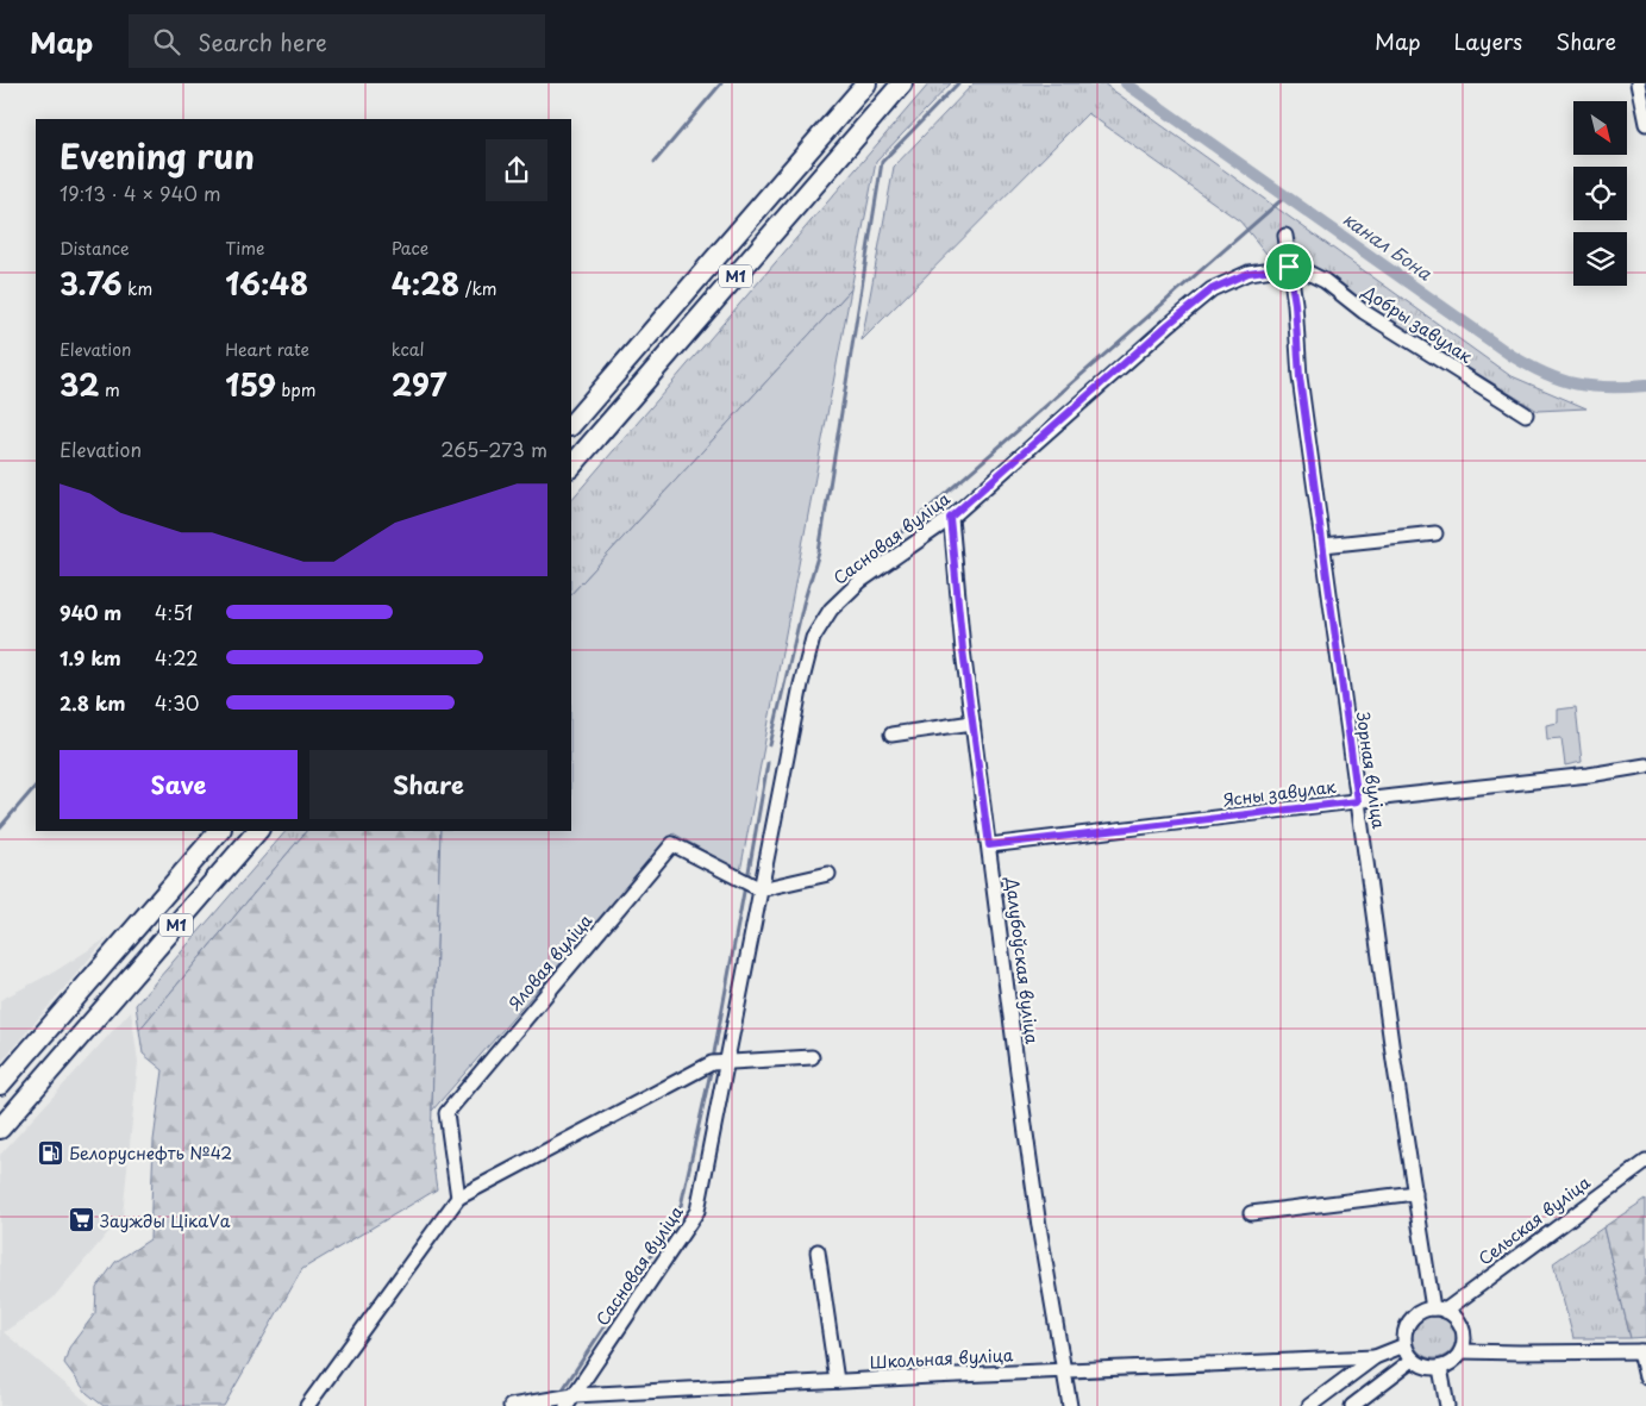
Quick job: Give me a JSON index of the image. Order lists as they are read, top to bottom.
{
  "streets": {
    "highway": ["М1"],
    "street": [
      "Добры завулак",
      "Сасновая вуліца",
      "Зорная вуліца",
      "Ясны завулак",
      "Далубоўская вуліца",
      "Яловая вуліца",
      "Сельская вуліца",
      "Школьная вуліца"
    ]
  },
  "crossings": [
    ["Добры завулак", "Сасновая вуліца"],
    ["Добры завулак", "Зорная вуліца"],
    ["Сасновая вуліца", "Зорная вуліца"],
    ["Сасновая вуліца", "Далубоўская вуліца"],
    ["Сасновая вуліца", "Яловая вуліца"],
    ["Сасновая вуліца", "Школьная вуліца"],
    ["Зорная вуліца", "Ясны завулак"],
    ["Зорная вуліца", "Сельская вуліца"],
    ["Ясны завулак", "Далубоўская вуліца"],
    ["Далубоўская вуліца", "Школьная вуліца"]
  ],
  "water": ["канал Бона"],
  "places": {
    "fuel station": ["Белоруснефть №42"],
    "supermarket": ["Заужды ЦікаVа"]
  },
  "north": "bottom right",
  "page": {
    "header": "Map",
    "search": "Search here",
    "nav": ["Map", "Layers", "Share"],
    "heading": ["Evening run", "19:13 · 4 × 940 m"],
    "stats": [
      ["Distance", "3.76 km"],
      ["Time", "16:48"],
      ["Pace", "4:28 /km"],
      ["Elevation", "32 m"],
      ["Heart rate", "159 bpm"],
      ["kcal", "297"]
    ],
    "chart": ["Elevation", "265–273 m"],
    "list": [
      {
        "name": "940 m",
        "note": "4:51"
      },
      {
        "name": "1.9 km",
        "note": "4:22"
      },
      {
        "name": "2.8 km",
        "note": "4:30"
      }
    ],
    "buttons": ["Save", "Share"]
  }
}
